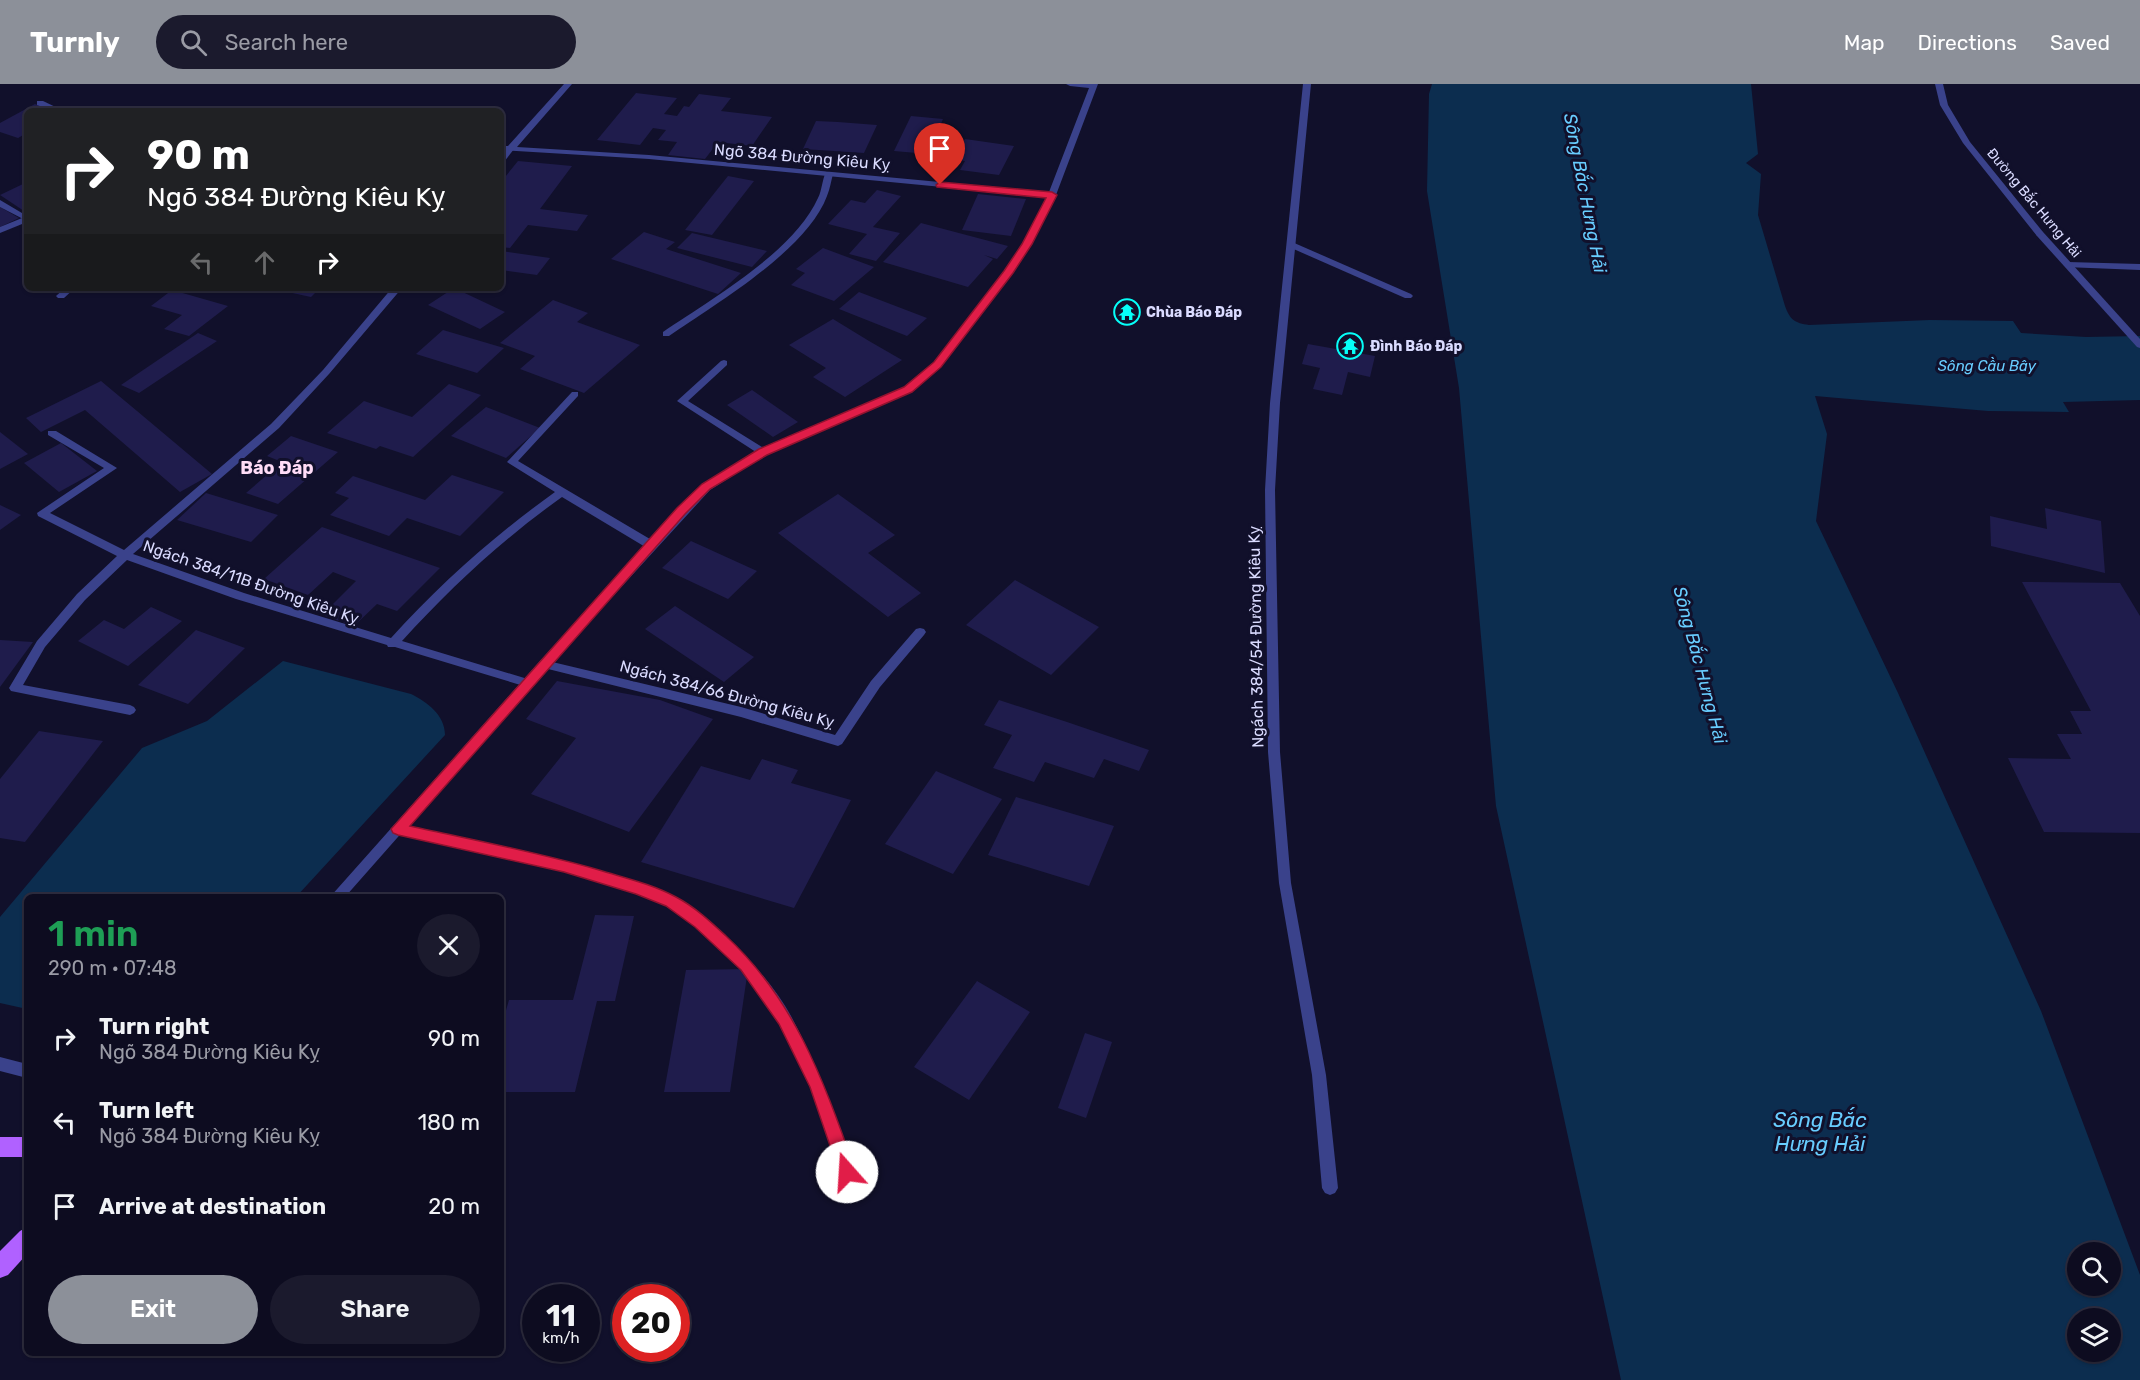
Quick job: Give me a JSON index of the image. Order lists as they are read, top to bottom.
{
  "streets": {
    "street": [
      "Ngõ 384 Đường Kiêu Kỵ",
      "Đường Bắc Hưng Hải",
      "Ngách 384/11B Đường Kiêu Kỵ",
      "Ngách 384/54 Đường Kiêu Kỵ",
      "Ngách 384/66 Đường Kiêu Kỵ"
    ]
  },
  "districts": ["Báo Đáp"],
  "water": ["Sông Bắc Hưng Hải", "Sông Cầu Bây"],
  "places": {
    "temple": ["Chùa Báo Đáp", "Đình Báo Đáp"]
  },
  "page": {
    "header": "Turnly",
    "search": "Search here",
    "nav": ["Map", "Directions", "Saved"],
    "turn": ["90 m", "Ngõ 384 Đường Kiêu Kỵ"],
    "heading": ["1 min", "290 m · 07:48"],
    "list": [
      {
        "name": "Turn right",
        "note": "Ngõ 384 Đường Kiêu Kỵ",
        "value": "90 m"
      },
      {
        "name": "Turn left",
        "note": "Ngõ 384 Đường Kiêu Kỵ",
        "value": "180 m"
      },
      {
        "name": "Arrive at destination",
        "value": "20 m"
      }
    ],
    "buttons": ["Exit", "Share"],
    "speed": "11 km/h",
    "limit": "20"
  }
}
